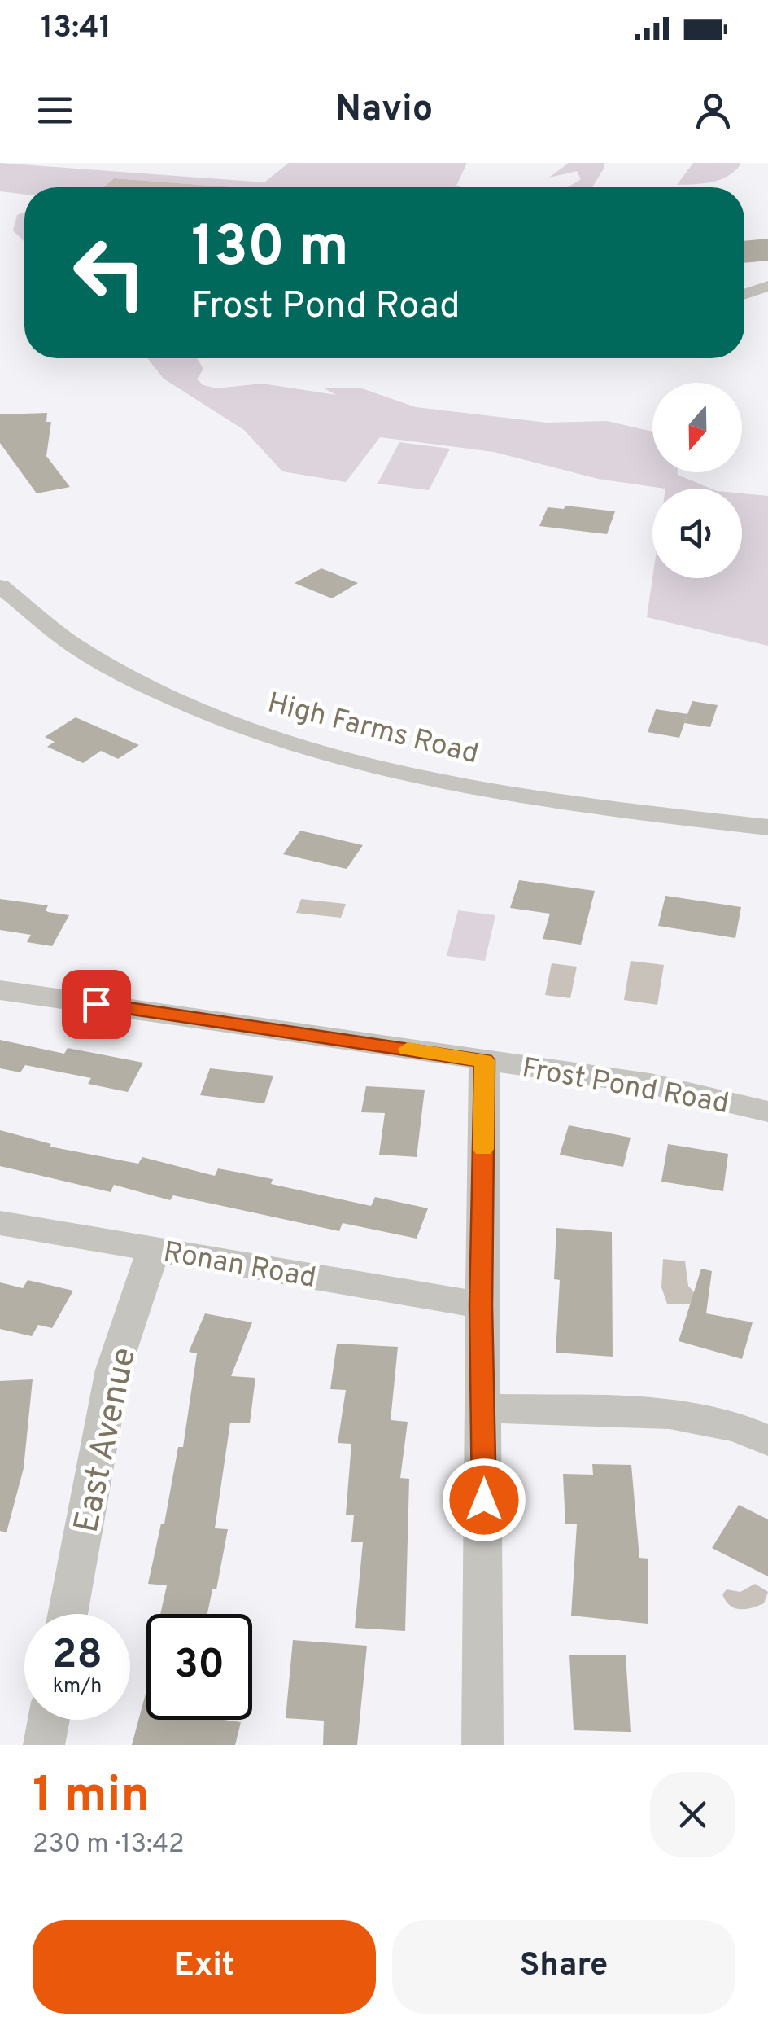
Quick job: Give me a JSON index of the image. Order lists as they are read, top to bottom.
{
  "streets": {
    "street": [
      "High Farms Road",
      "Frost Pond Road",
      "Ronan Road",
      "East Avenue"
    ]
  },
  "crossings": [
    ["Ronan Road", "East Avenue"]
  ],
  "north": "bottom",
  "page": {
    "status": "13:41",
    "header": "Navio",
    "turn": ["130 m", "Frost Pond Road"],
    "speed": "28 km/h",
    "limit": "30",
    "heading": ["1 min", "230 m · 13:42"],
    "buttons": ["Exit", "Share"]
  }
}
